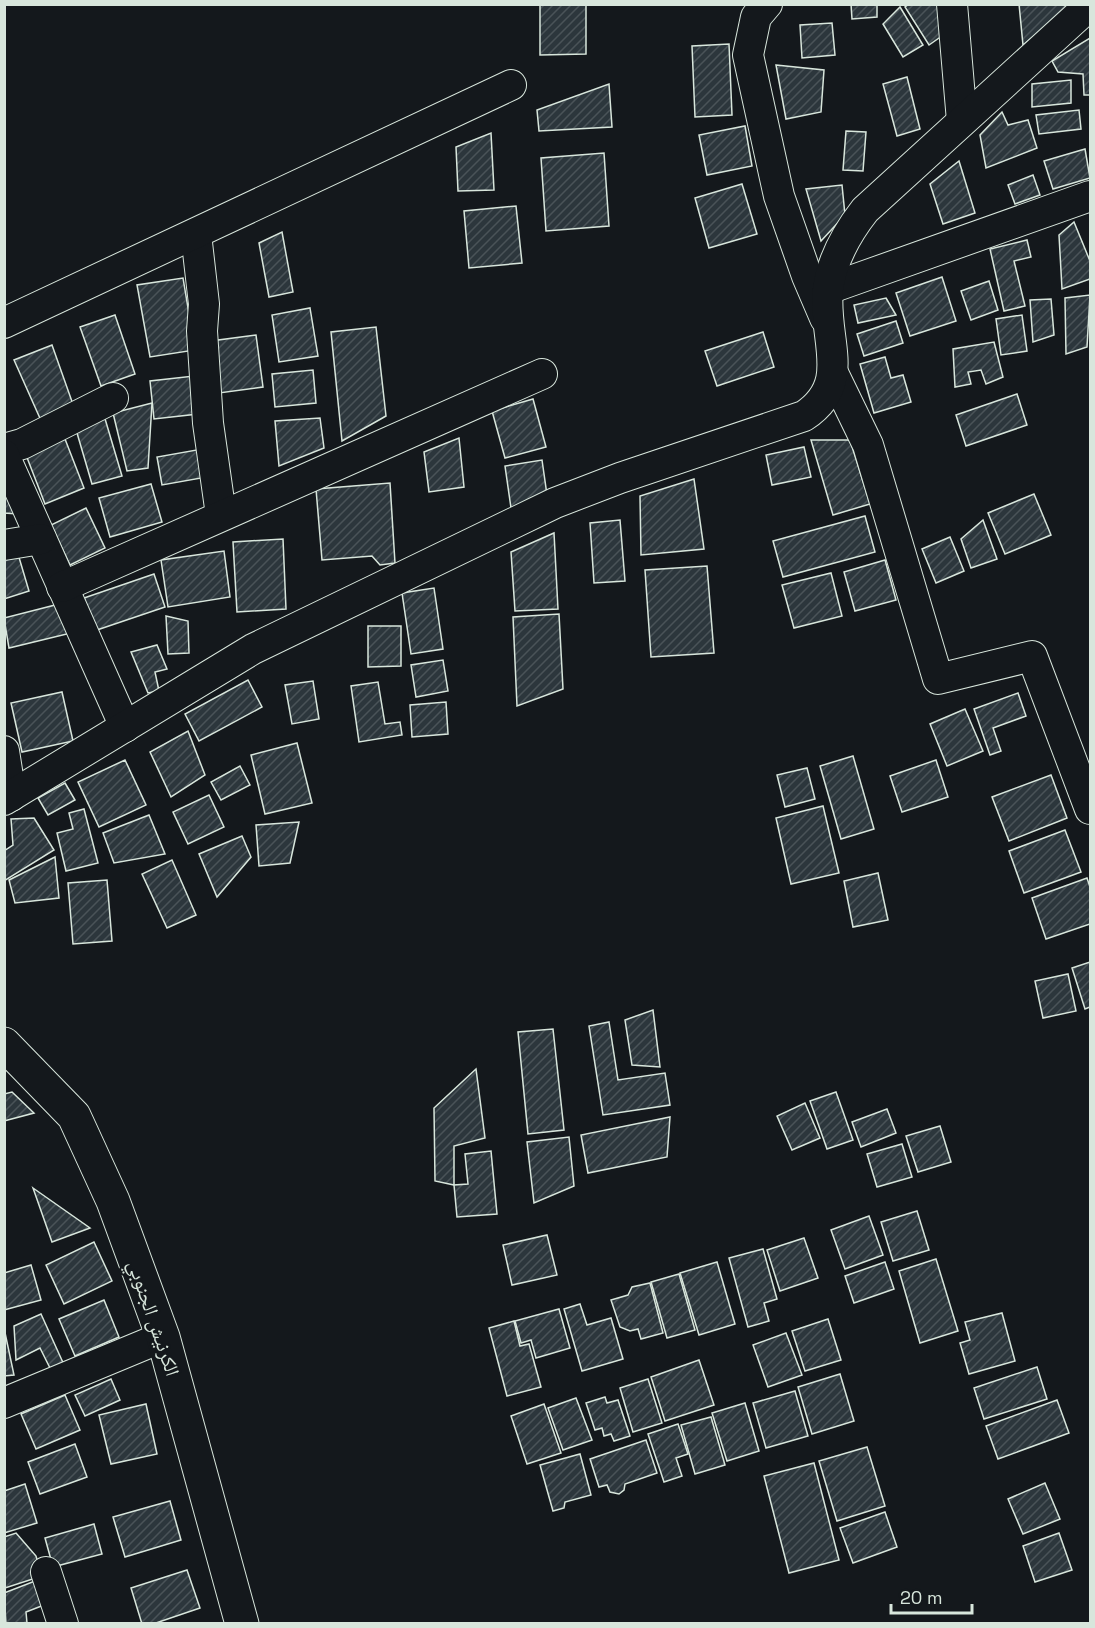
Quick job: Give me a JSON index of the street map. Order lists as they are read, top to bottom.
{
  "streets": {
    "main road": ["الكرنيش الجنوبي"]
  },
  "scale_bar": "20 m"
}
